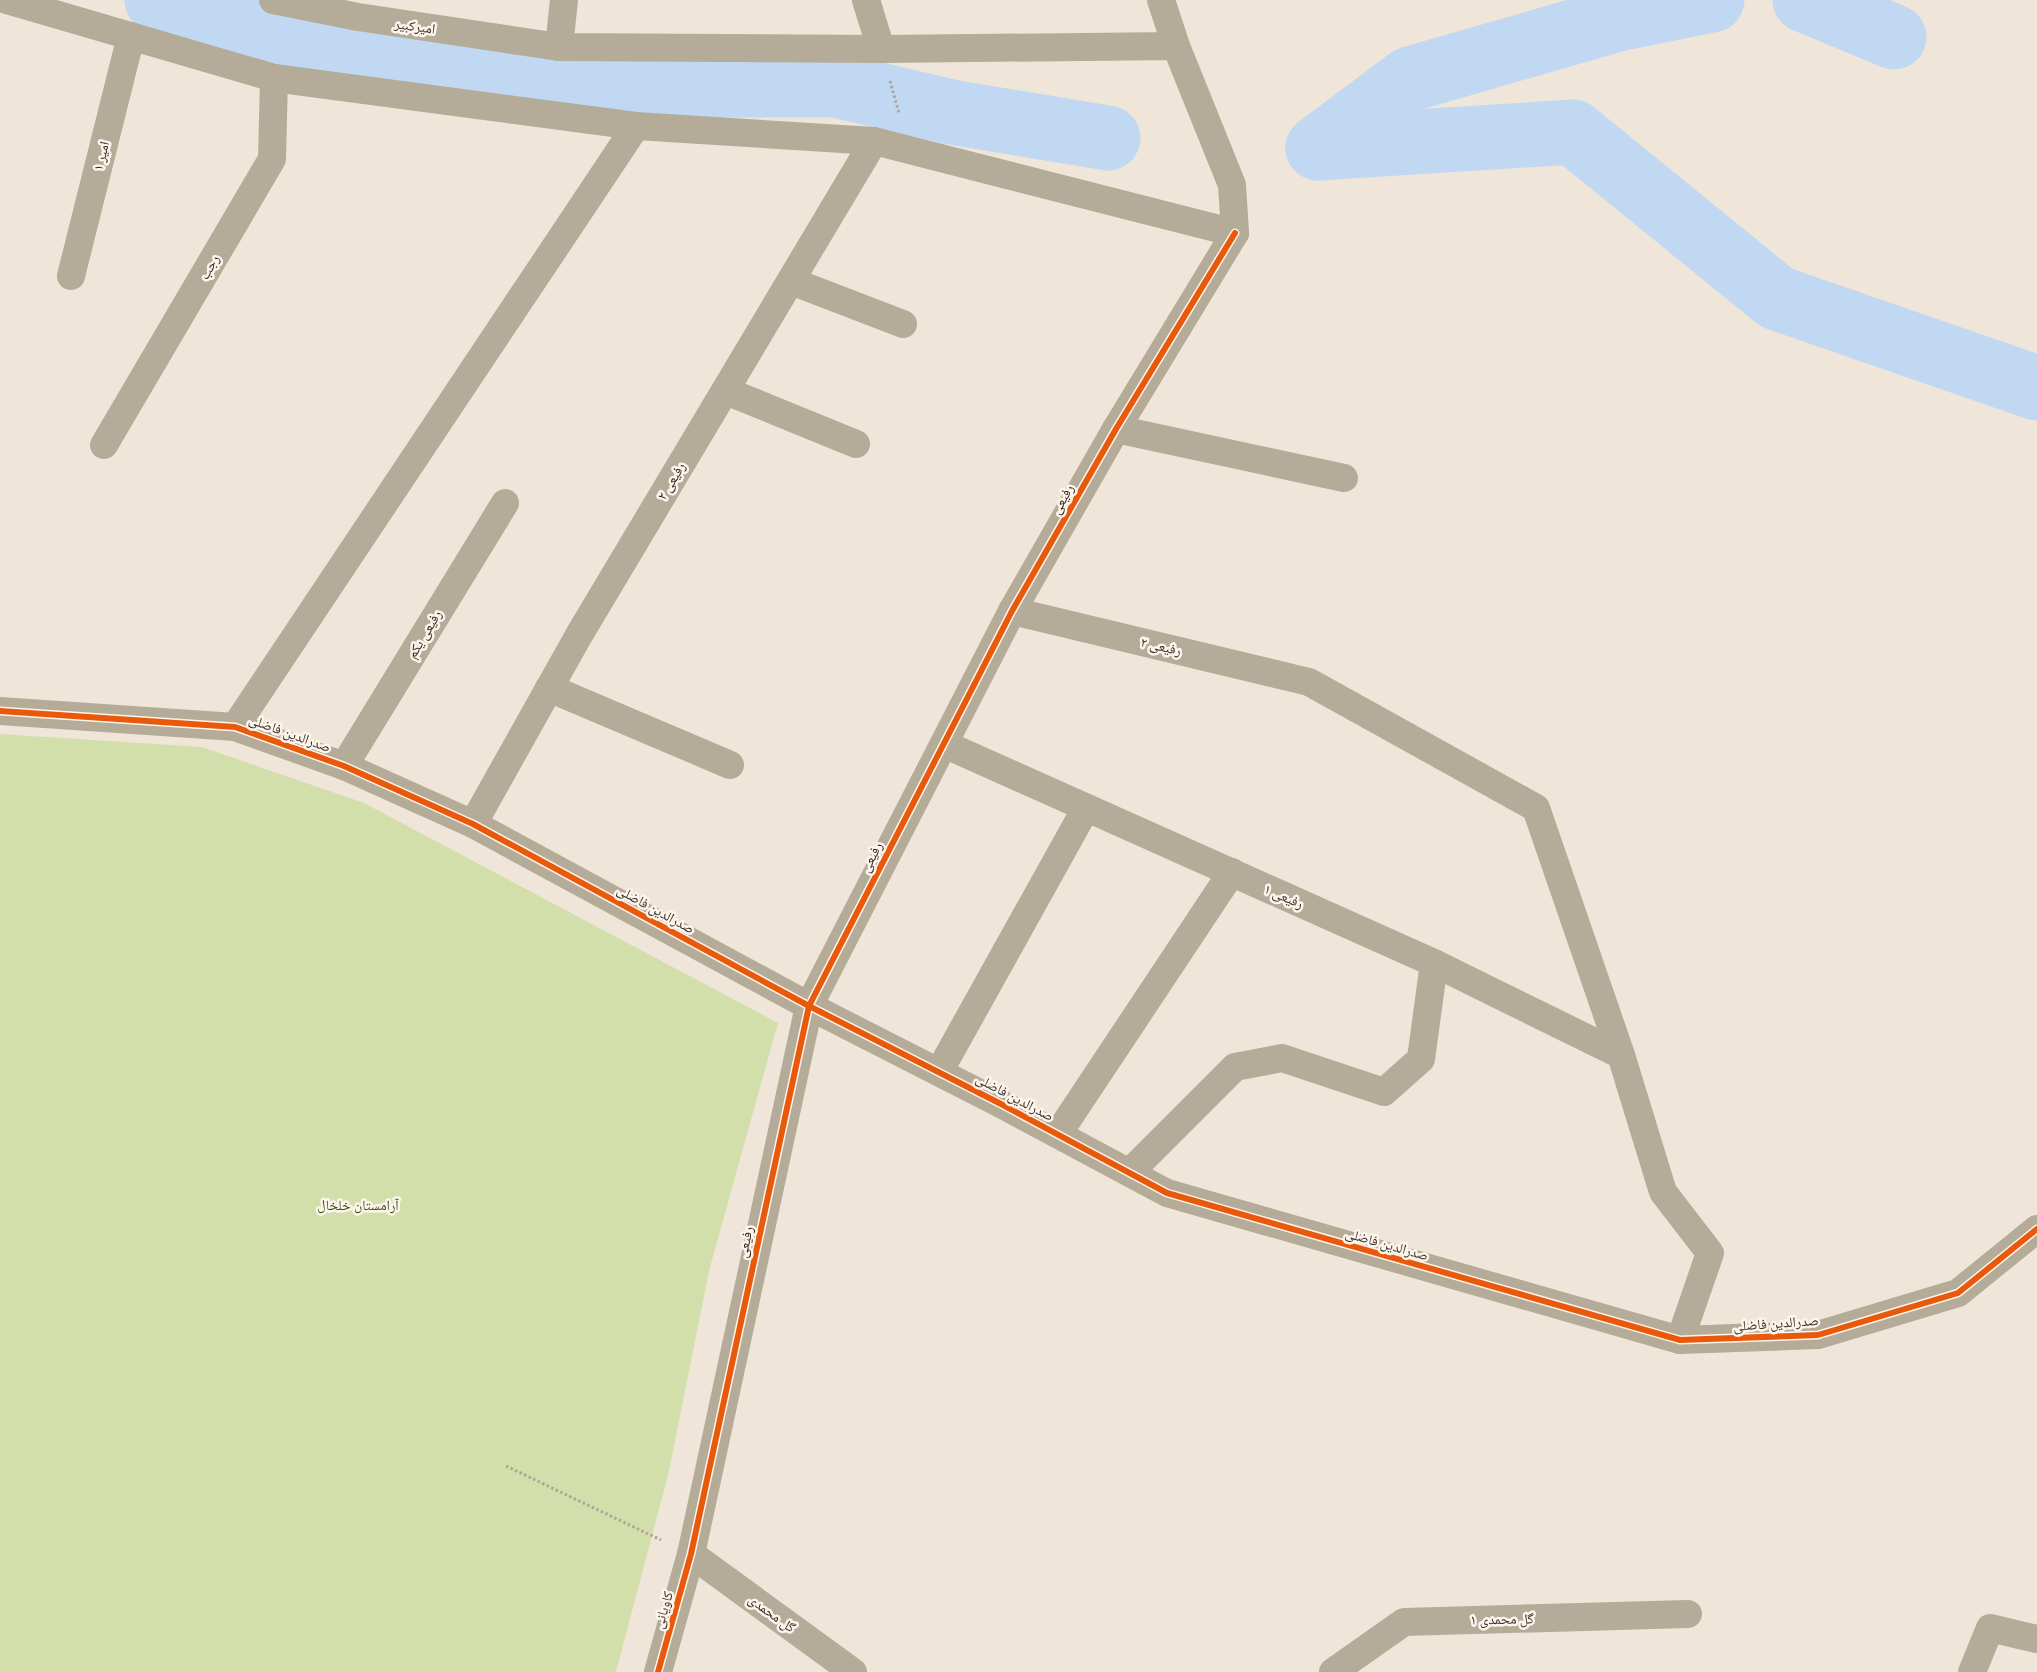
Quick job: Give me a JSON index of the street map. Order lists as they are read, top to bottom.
{
  "streets": {
    "street": [
      "امیرکبیر",
      "امیر ۱",
      "رجب",
      "رفیعی ۲",
      "رفیعی",
      "رفیعی یکم",
      "صدرالدین فاضلی",
      "رفیعی ۱",
      "کاویانی",
      "گل محمدی",
      "گل محمدی ۱"
    ]
  },
  "crossings": [
    ["رفیعی ۲", "رفیعی"],
    ["رفیعی ۲", "صدرالدین فاضلی"],
    ["رفیعی ۲", "رفیعی ۱"],
    ["رفیعی", "صدرالدین فاضلی"],
    ["رفیعی", "رفیعی ۱"],
    ["رفیعی", "کاویانی"],
    ["رفیعی", "گل محمدی"],
    ["رفیعی یکم", "صدرالدین فاضلی"],
    ["کاویانی", "گل محمدی"]
  ],
  "parks": ["آرامستان خلخال"]
}
